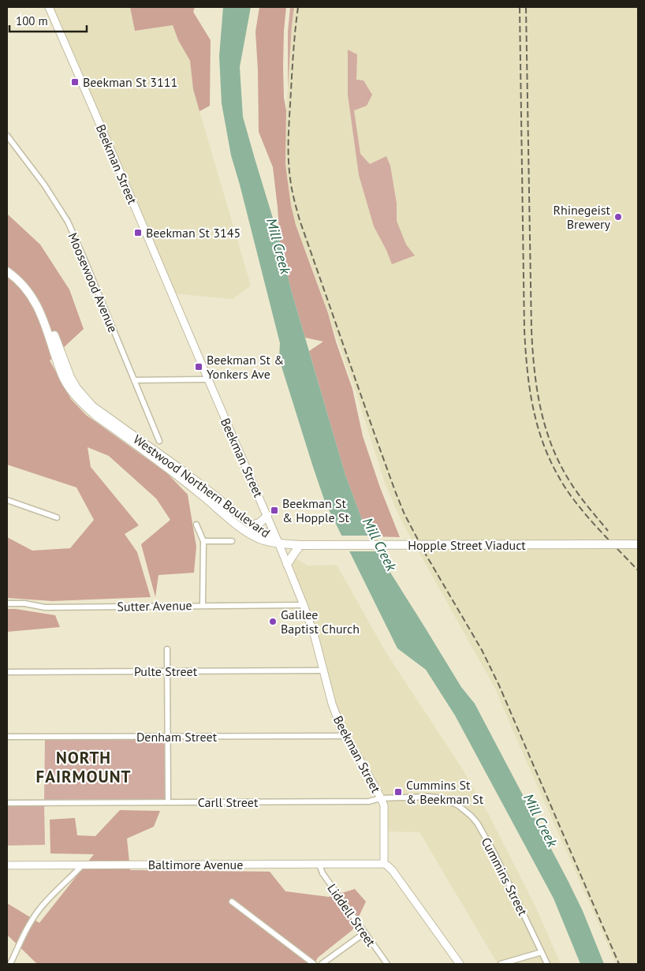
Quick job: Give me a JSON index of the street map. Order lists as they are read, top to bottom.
{
  "streets": {
    "main road": [
      "Beekman Street",
      "Westwood Northern Boulevard",
      "Hopple Street Viaduct",
      "Baltimore Avenue"
    ],
    "street": [
      "Moosewood Avenue",
      "Sutter Avenue",
      "Pulte Street",
      "Denham Street",
      "Carll Street",
      "Cummins Street",
      "Liddell Street"
    ]
  },
  "crossings": [
    ["Beekman Street", "Westwood Northern Boulevard"],
    ["Beekman Street", "Hopple Street Viaduct"],
    ["Beekman Street", "Sutter Avenue"],
    ["Beekman Street", "Pulte Street"],
    ["Beekman Street", "Denham Street"],
    ["Beekman Street", "Carll Street"],
    ["Beekman Street", "Baltimore Avenue"],
    ["Westwood Northern Boulevard", "Hopple Street Viaduct"],
    ["Carll Street", "Cummins Street"],
    ["Baltimore Avenue", "Liddell Street"]
  ],
  "districts": ["NORTH FAIRMOUNT"],
  "water": ["Mill Creek"],
  "places": {
    "transit": [
      "Beekman St 3111",
      "Beekman St 3145",
      "Beekman St & Yonkers Ave",
      "Beekman St & Hopple St",
      "Cummins St & Beekman St"
    ],
    "other": ["Rhinegeist Brewery", "Galilee Baptist Church"]
  },
  "scale_bar": "100 m"
}
